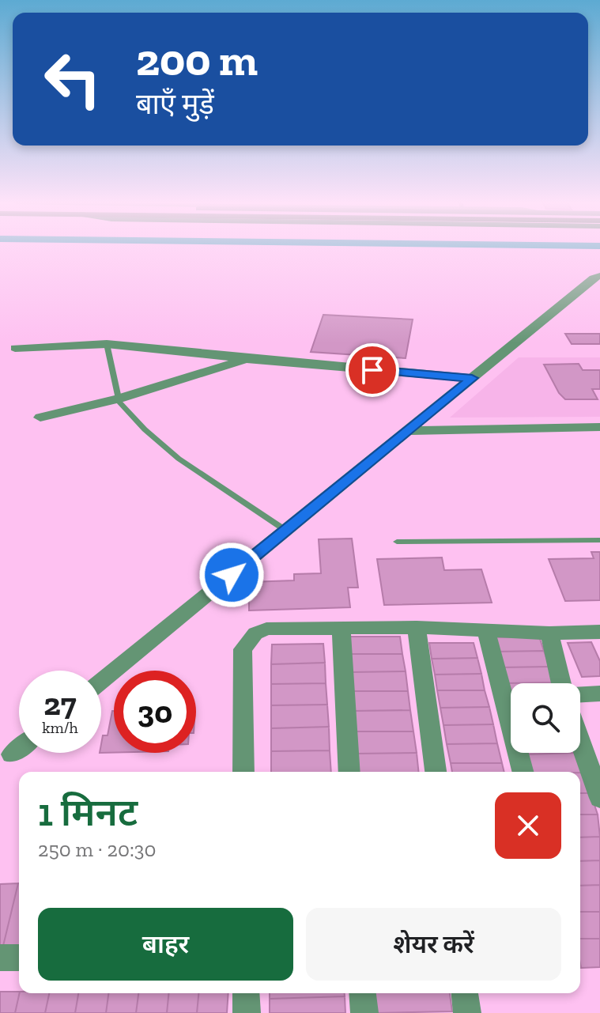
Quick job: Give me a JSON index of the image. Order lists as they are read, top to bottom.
{
  "page": {
    "turn": ["200 m", "बाएँ मुड़ें"],
    "speed": "27 km/h",
    "limit": "30",
    "heading": ["1 मिनट", "250 m · 20:30"],
    "buttons": ["बाहर", "शेयर करें"]
  }
}
